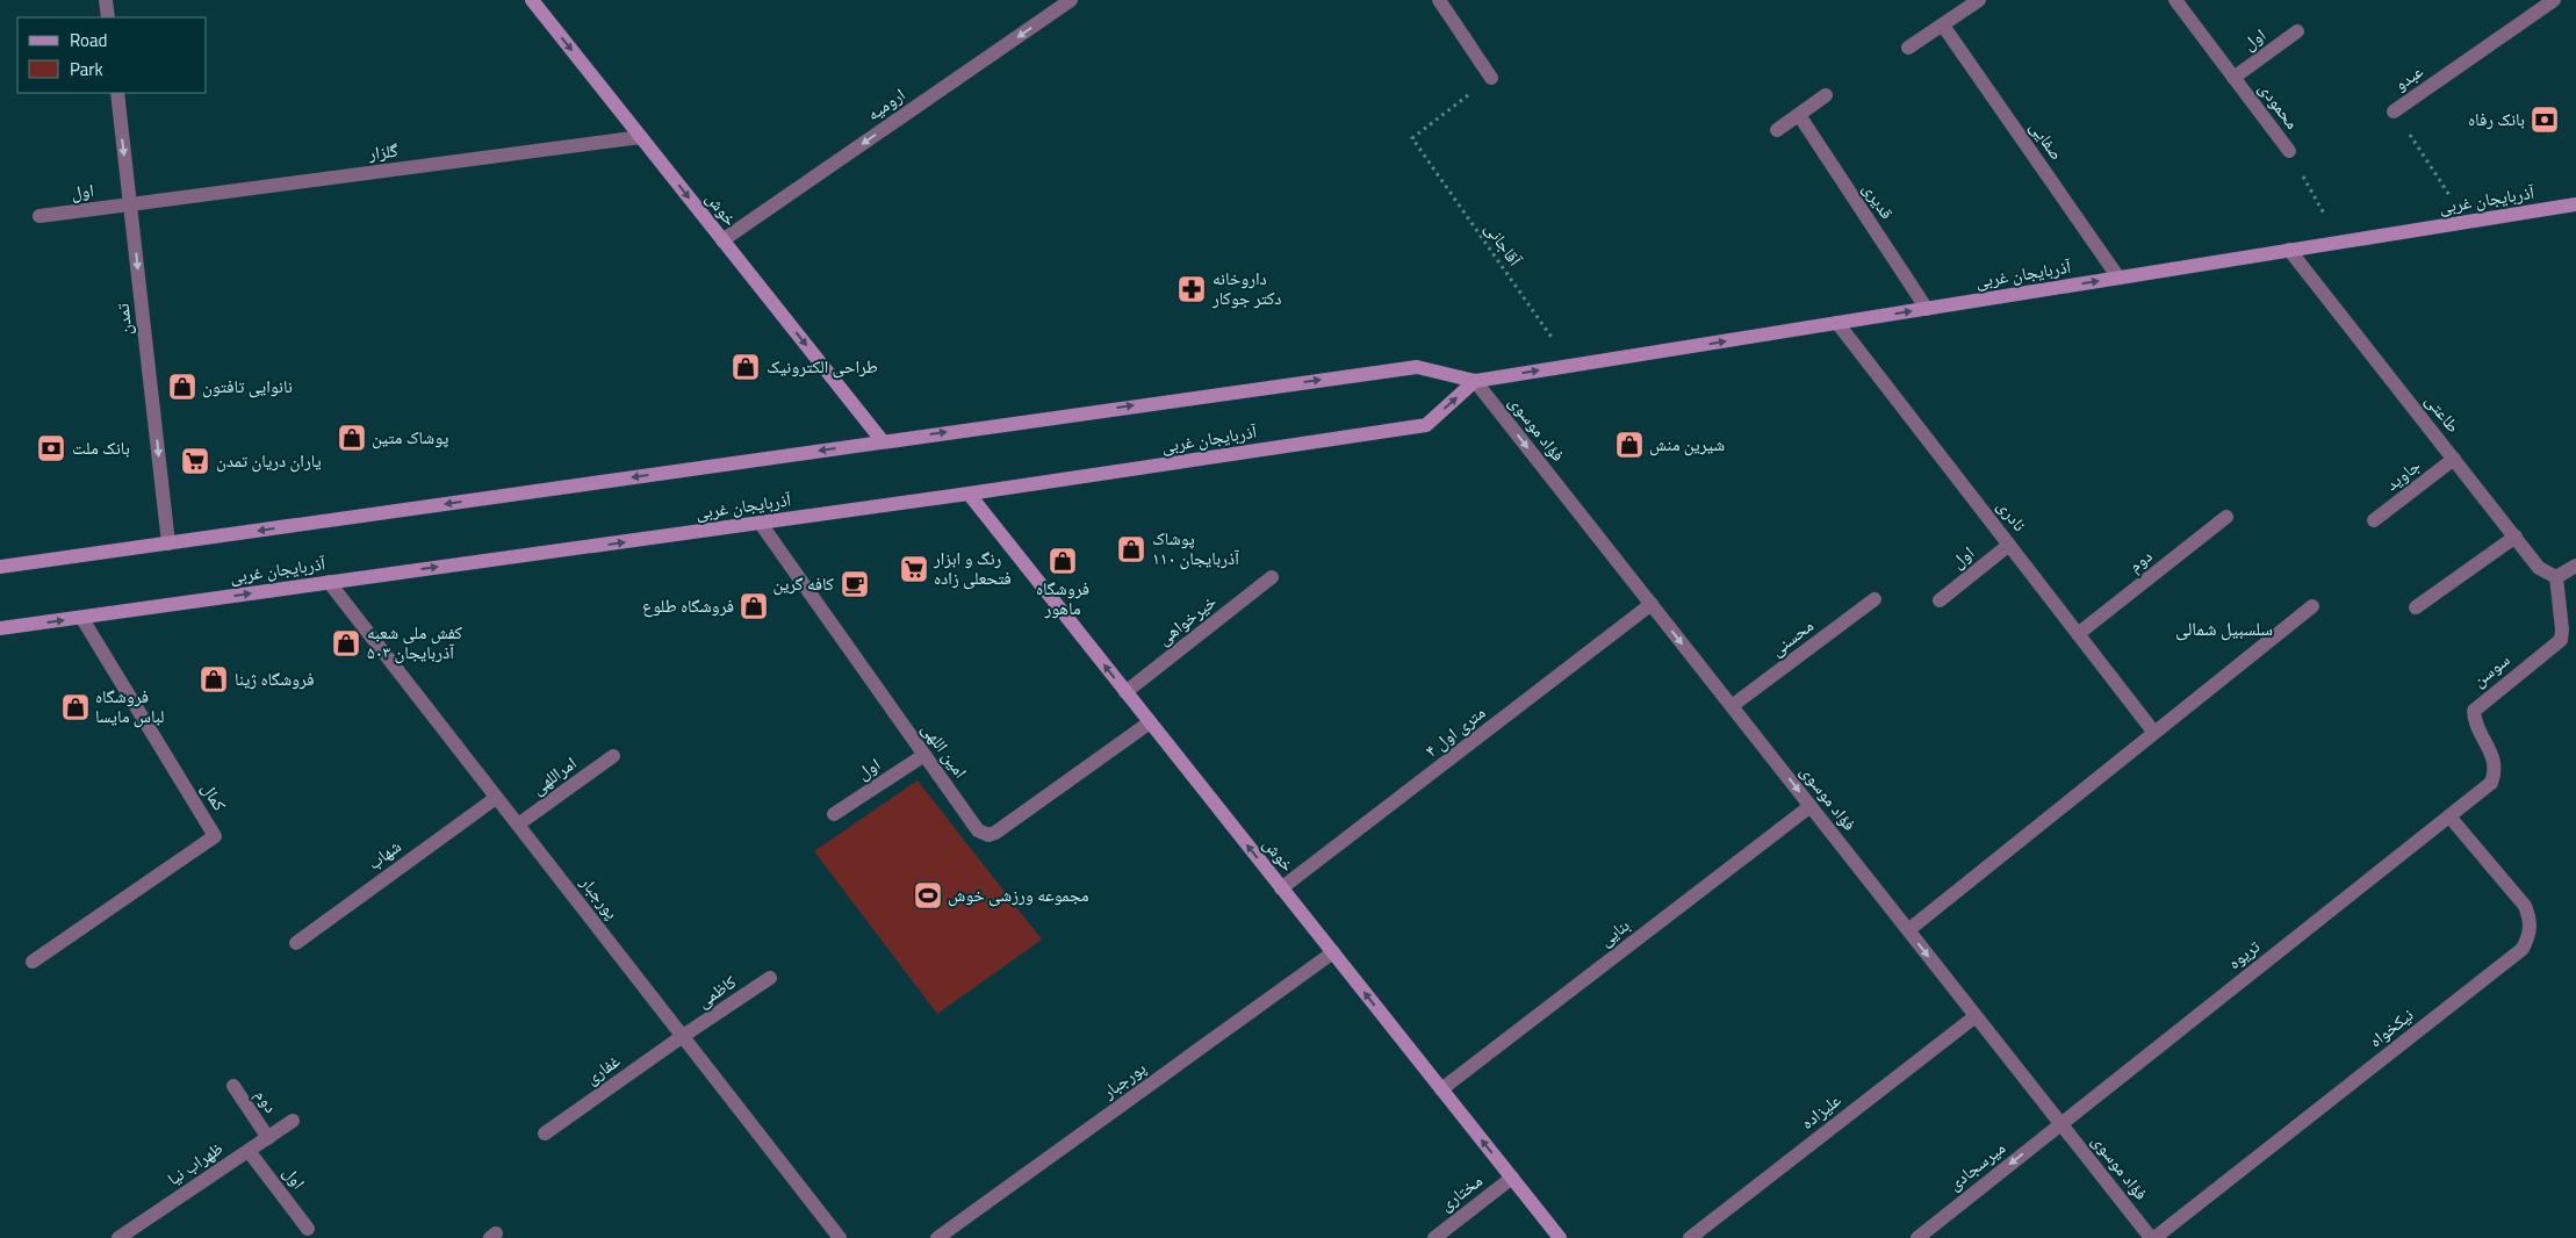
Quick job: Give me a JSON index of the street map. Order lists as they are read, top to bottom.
{
  "streets": {
    "main road": ["آذربایجان غربی", "خوش"],
    "street": [
      "اول",
      "عبدو",
      "ارومیه",
      "محمودی",
      "صفایی",
      "گلزار",
      "قدیری",
      "تمدن",
      "طاعتی",
      "فؤاد موسوی",
      "جاوید",
      "نادری",
      "دوم",
      "خیرخواهی",
      "محسنی",
      "سوسن",
      "۴ متری اول",
      "امین اللهی",
      "امراللهی",
      "کمال",
      "شهاب",
      "پورجبار",
      "بنایی",
      "تریوه",
      "کاظمی",
      "نیکخواه",
      "غفاری",
      "علیزاده",
      "ظهراب نیا",
      "میرسجادی",
      "مختاری"
    ],
    "path": ["آقاجانی"]
  },
  "crossings": [
    ["اول", "محمودی"],
    ["اول", "گلزار"],
    ["اول", "تمدن"],
    ["اول", "نادری"],
    ["اول", "امین اللهی"],
    ["اول", "ظهراب نیا"],
    ["عبدو", "آذربایجان غربی"],
    ["ارومیه", "خوش"],
    ["محمودی", "آذربایجان غربی"],
    ["صفایی", "آذربایجان غربی"],
    ["گلزار", "خوش"],
    ["گلزار", "تمدن"],
    ["آذربایجان غربی", "قدیری"],
    ["آذربایجان غربی", "خوش"],
    ["آذربایجان غربی", "آقاجانی"],
    ["آذربایجان غربی", "تمدن"],
    ["آذربایجان غربی", "طاعتی"],
    ["آذربایجان غربی", "فؤاد موسوی"],
    ["آذربایجان غربی", "نادری"],
    ["آذربایجان غربی", "امین اللهی"],
    ["آذربایجان غربی", "کمال"],
    ["آذربایجان غربی", "پورجبار"],
    ["خوش", "خیرخواهی"],
    ["خوش", "۴ متری اول"],
    ["خوش", "امین اللهی"],
    ["خوش", "پورجبار"],
    ["خوش", "بنایی"],
    ["خوش", "مختاری"],
    ["طاعتی", "جاوید"],
    ["طاعتی", "سوسن"],
    ["فؤاد موسوی", "محسنی"],
    ["فؤاد موسوی", "۴ متری اول"],
    ["فؤاد موسوی", "بنایی"],
    ["فؤاد موسوی", "تریوه"],
    ["فؤاد موسوی", "نیکخواه"],
    ["فؤاد موسوی", "علیزاده"],
    ["فؤاد موسوی", "میرسجادی"],
    ["نادری", "دوم"],
    ["دوم", "ظهراب نیا"],
    ["سوسن", "تریوه"],
    ["سوسن", "نیکخواه"],
    ["امراللهی", "پورجبار"],
    ["شهاب", "پورجبار"],
    ["پورجبار", "کاظمی"],
    ["پورجبار", "غفاری"],
    ["تریوه", "نیکخواه"],
    ["تریوه", "میرسجادی"],
    ["کاظمی", "غفاری"]
  ],
  "one_way": [
    "ارومیه",
    "تمدن",
    "فؤاد موسوی",
    "میرسجادی"
  ],
  "districts": ["سلسبیل شمالی"],
  "places": {
    "bank": ["بانک رفاه", "بانک ملت"],
    "pharmacy": ["داروخانه دکتر جوکار"],
    "shop": [
      "طراحی الکترونیک",
      "نانوایی تافتون",
      "پوشاک متین",
      "شیرین منش",
      "پوشاک آذربایجان ۱۱۰",
      "فروشگاه ماهور",
      "فروشگاه طلوع",
      "کفش ملی شعبه ۵۰۳ آذربایجان",
      "فروشگاه ژینا",
      "فروشگاه لباس مایسا"
    ],
    "supermarket": ["یاران دریان تمدن", "رنگ و ابزار فتحعلی زاده"],
    "cafe": ["کافه گرین"],
    "sports": ["مجموعه ورزشی خوش"]
  },
  "legend": ["Road", "Park"]
}
